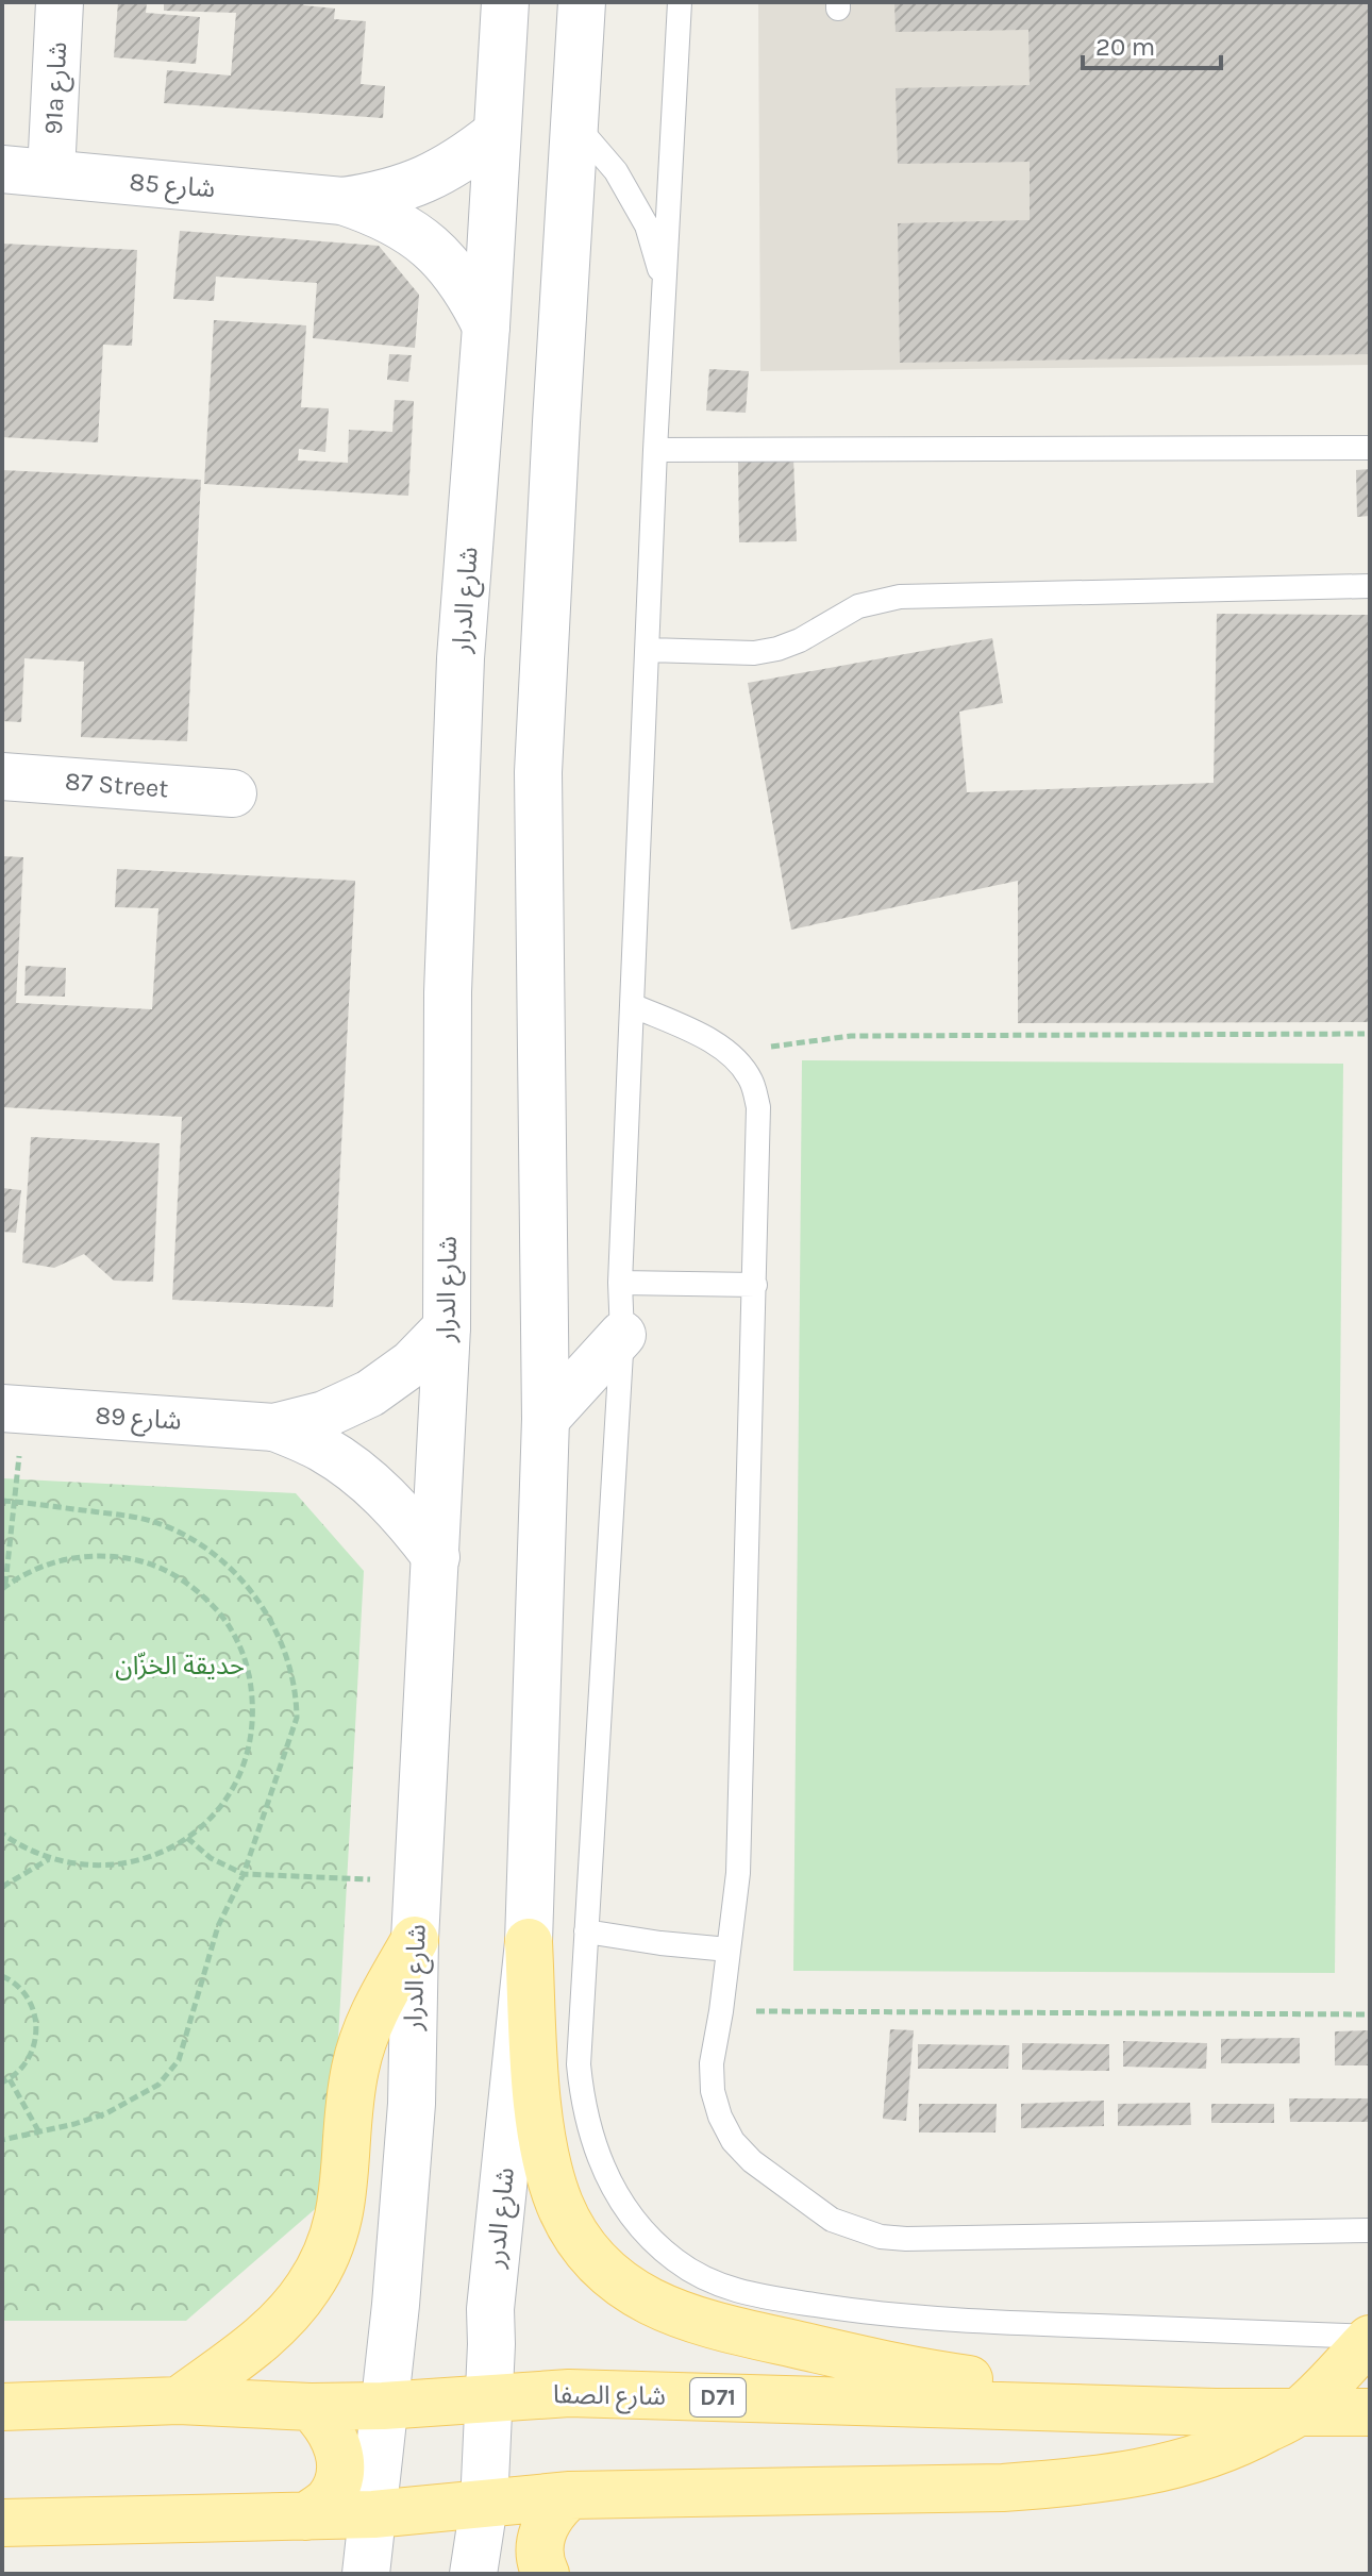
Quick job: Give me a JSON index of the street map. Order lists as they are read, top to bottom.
{
  "streets": {
    "main road": ["شارع الصفا", "D71"],
    "street": [
      "91a شارع",
      "شارع 85",
      "شارع الدرار",
      "87 Street",
      "شارع 89",
      "شارع الدرر"
    ]
  },
  "crossings": [
    ["91a شارع", "شارع 85"],
    ["شارع 85", "شارع الدرار"],
    ["شارع الدرار", "شارع 89"],
    ["شارع الدرار", "شارع الصفا"],
    ["شارع الدرر", "شارع الصفا"]
  ],
  "parks": ["حديقة الخزّان"],
  "scale_bar": "20 m"
}
